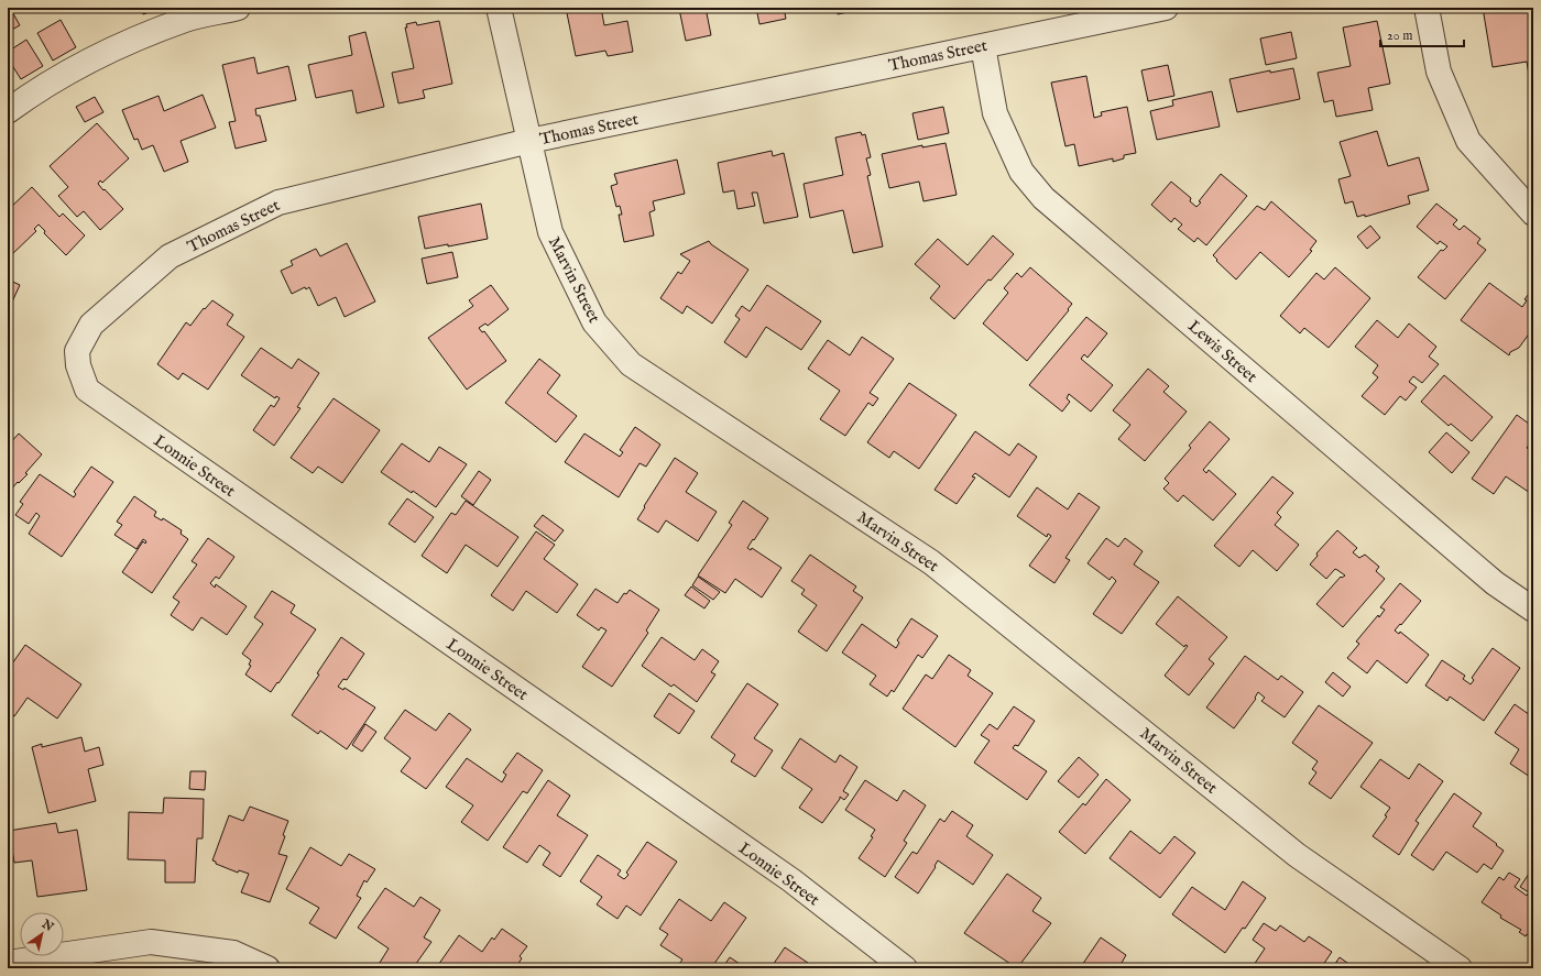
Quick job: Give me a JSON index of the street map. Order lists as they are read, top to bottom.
{
  "streets": {
    "street": [
      "Thomas Street",
      "Marvin Street",
      "Lewis Street",
      "Lonnie Street"
    ]
  },
  "crossings": [
    ["Thomas Street", "Marvin Street"],
    ["Thomas Street", "Lewis Street"],
    ["Thomas Street", "Lonnie Street"]
  ],
  "scale_bar": "20 m",
  "north": "top right"
}
